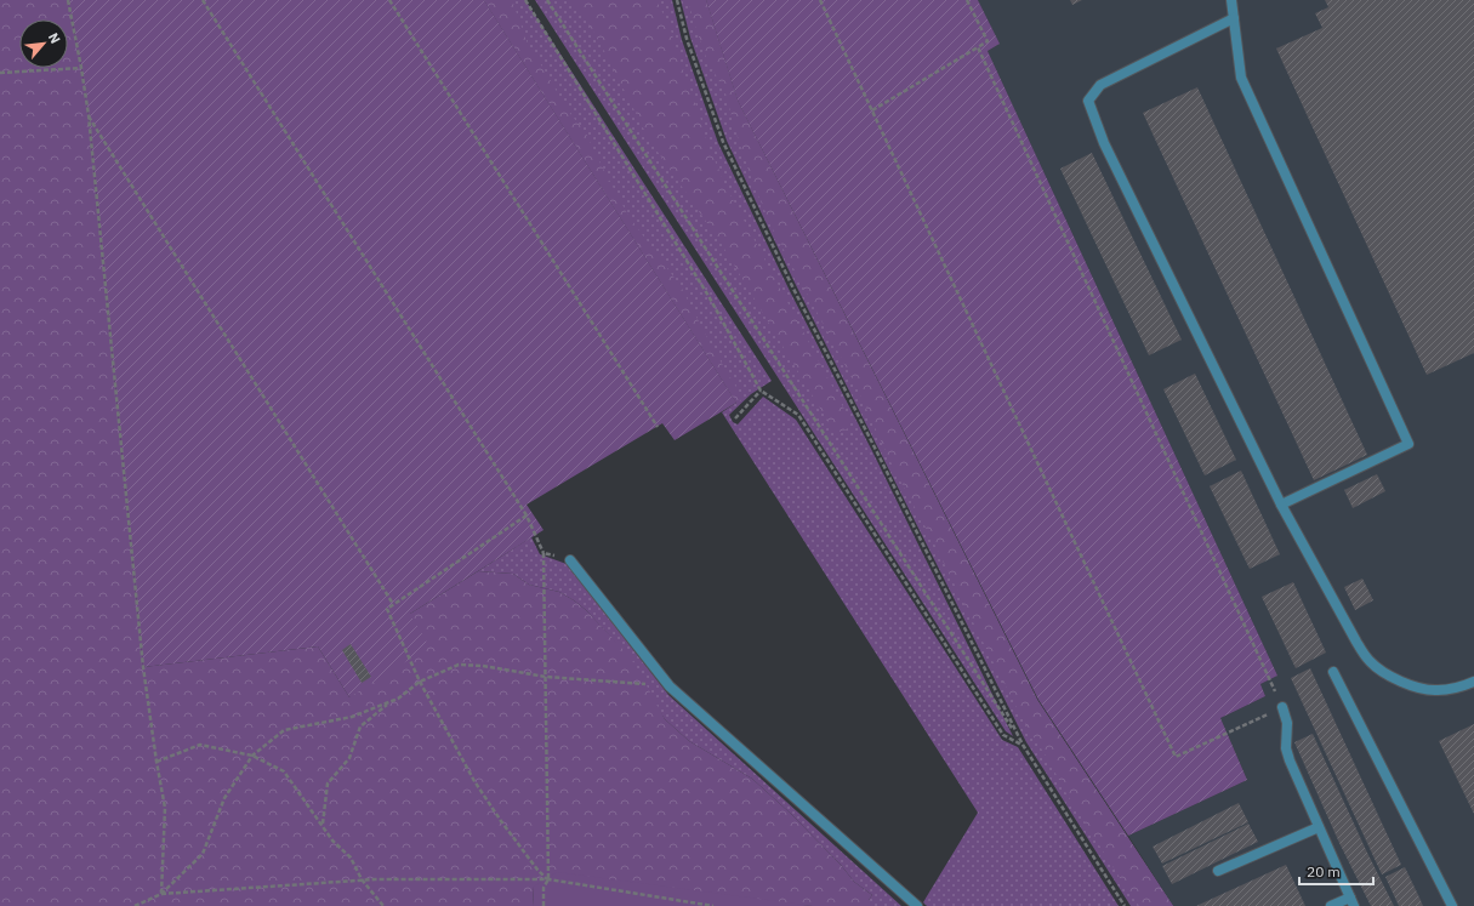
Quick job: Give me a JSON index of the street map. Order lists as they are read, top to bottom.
{
  "scale_bar": "20 m",
  "north": "top right"
}
